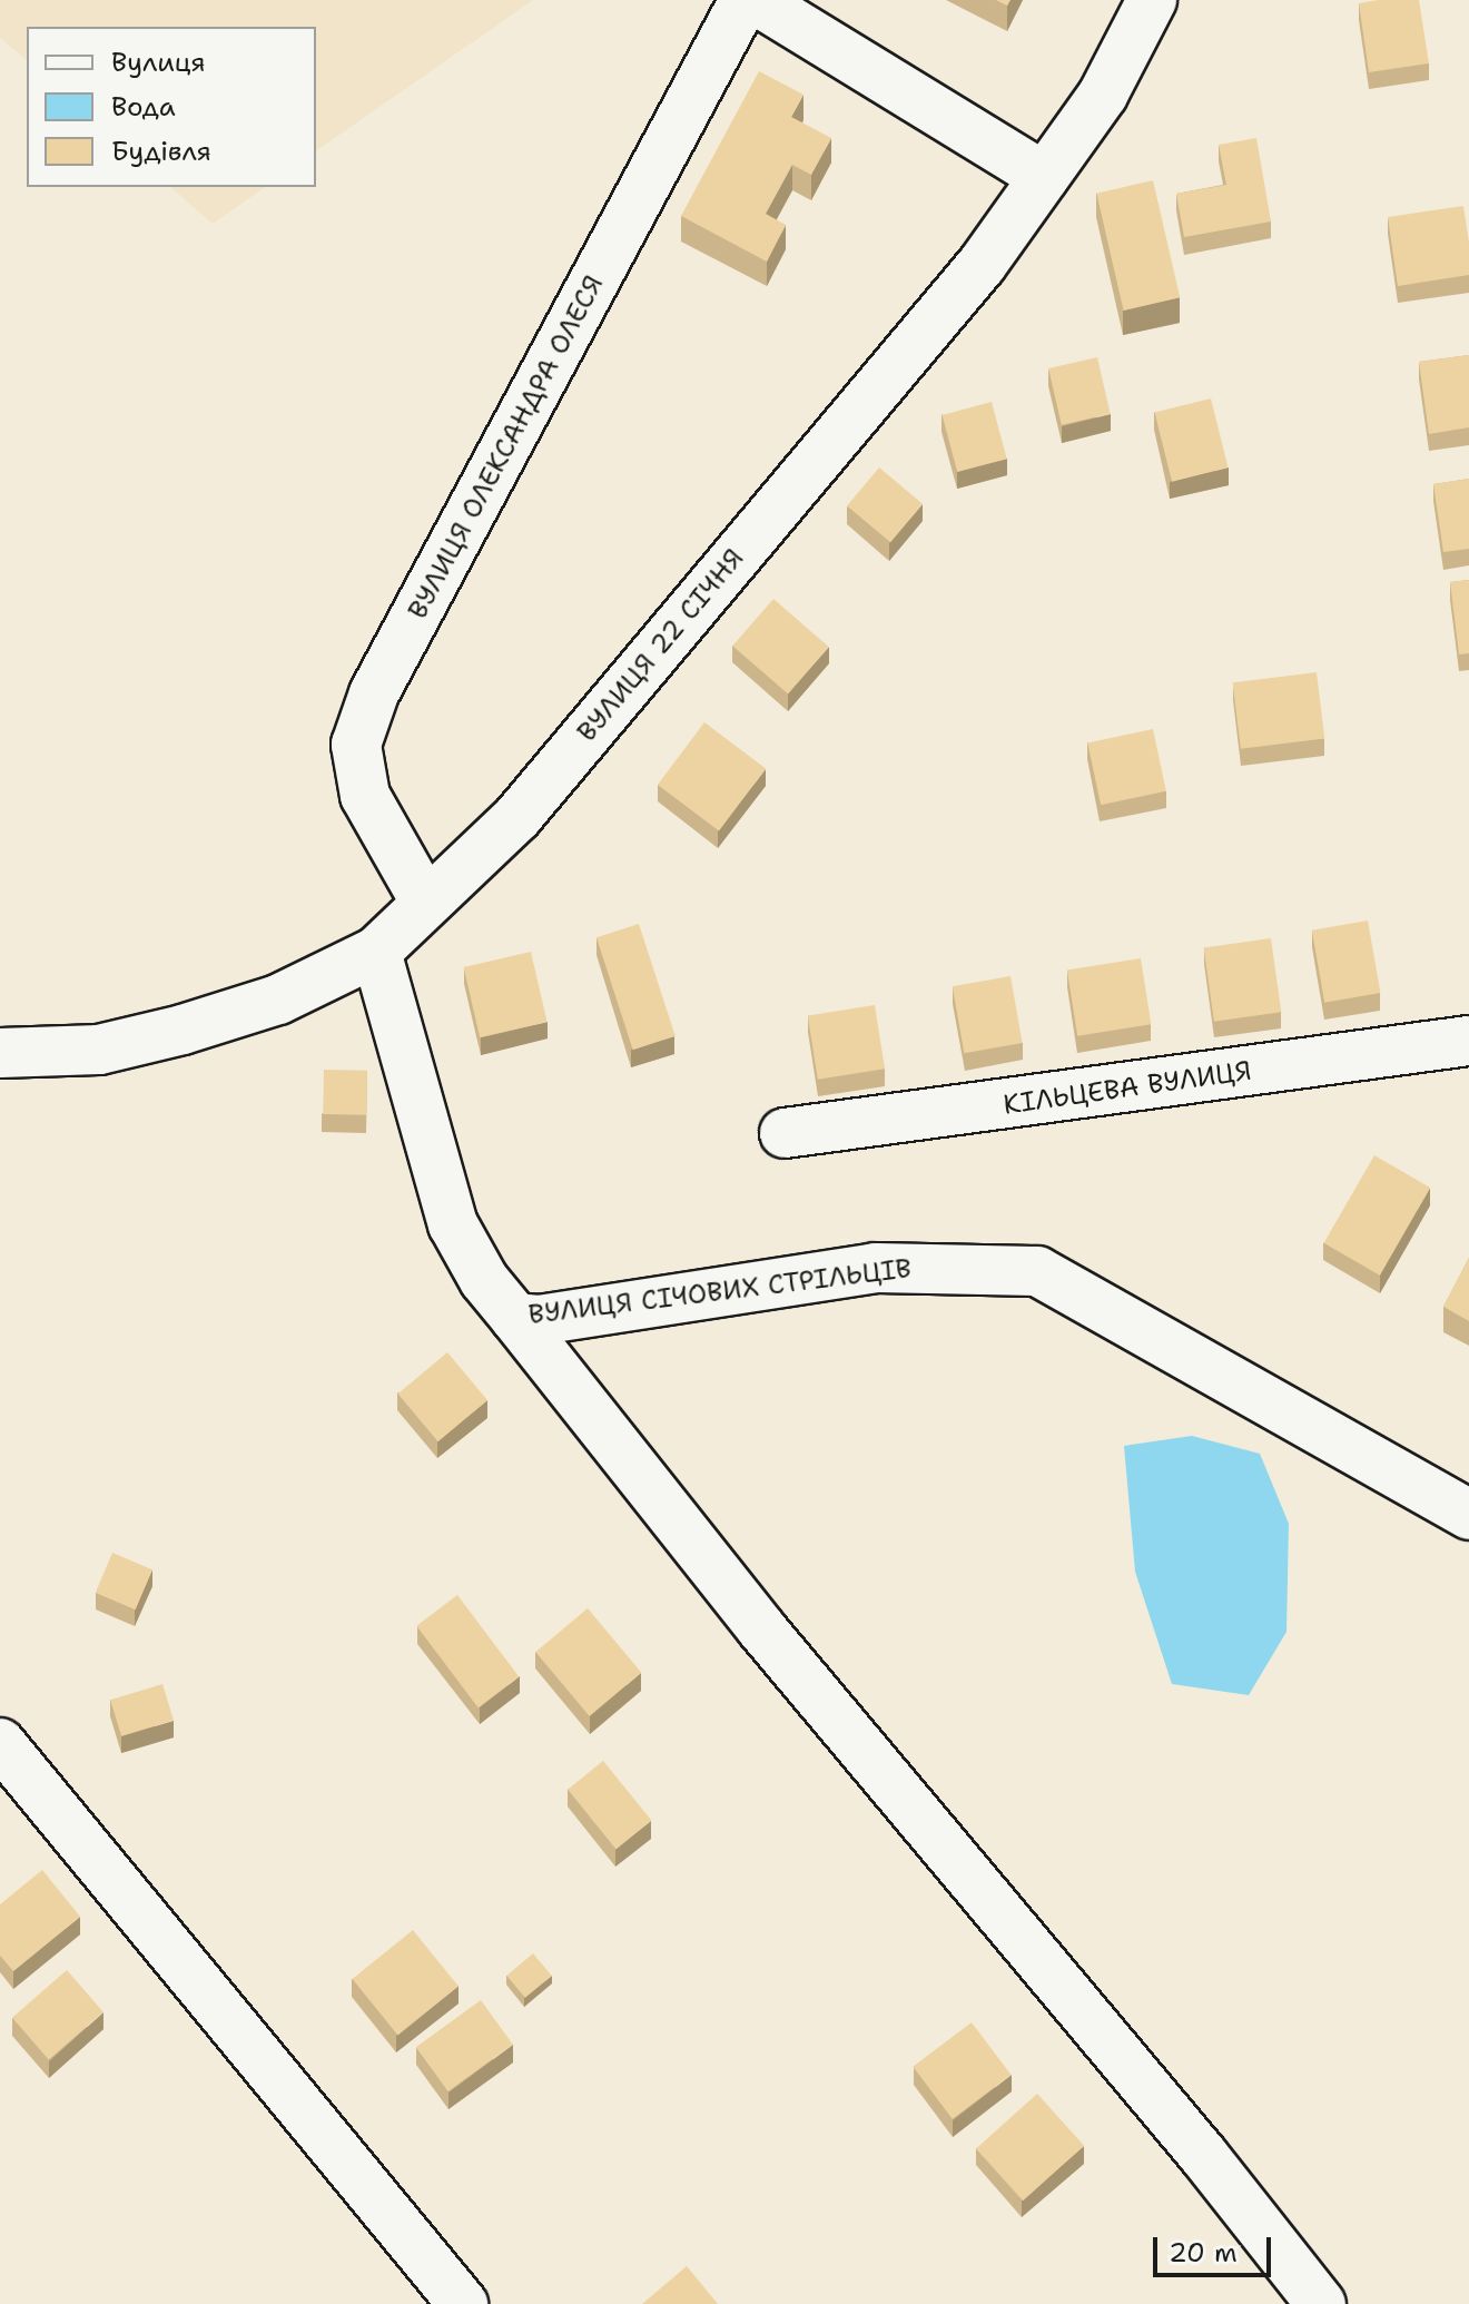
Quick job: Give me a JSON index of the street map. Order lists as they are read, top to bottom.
{
  "streets": {
    "street": [
      "ВУЛИЦЯ ОЛЕКСАНДРА ОЛЕСЯ",
      "ВУЛИЦЯ 22 СІЧНЯ",
      "КІЛЬЦЕВА ВУЛИЦЯ",
      "ВУЛИЦЯ СІЧОВИХ СТРІЛЬЦІВ"
    ]
  },
  "crossings": [
    ["ВУЛИЦЯ ОЛЕКСАНДРА ОЛЕСЯ", "ВУЛИЦЯ 22 СІЧНЯ"],
    ["ВУЛИЦЯ 22 СІЧНЯ", "ВУЛИЦЯ СІЧОВИХ СТРІЛЬЦІВ"]
  ],
  "legend": ["Вулиця", "Вода", "Будівля"],
  "scale_bar": "20 m"
}
